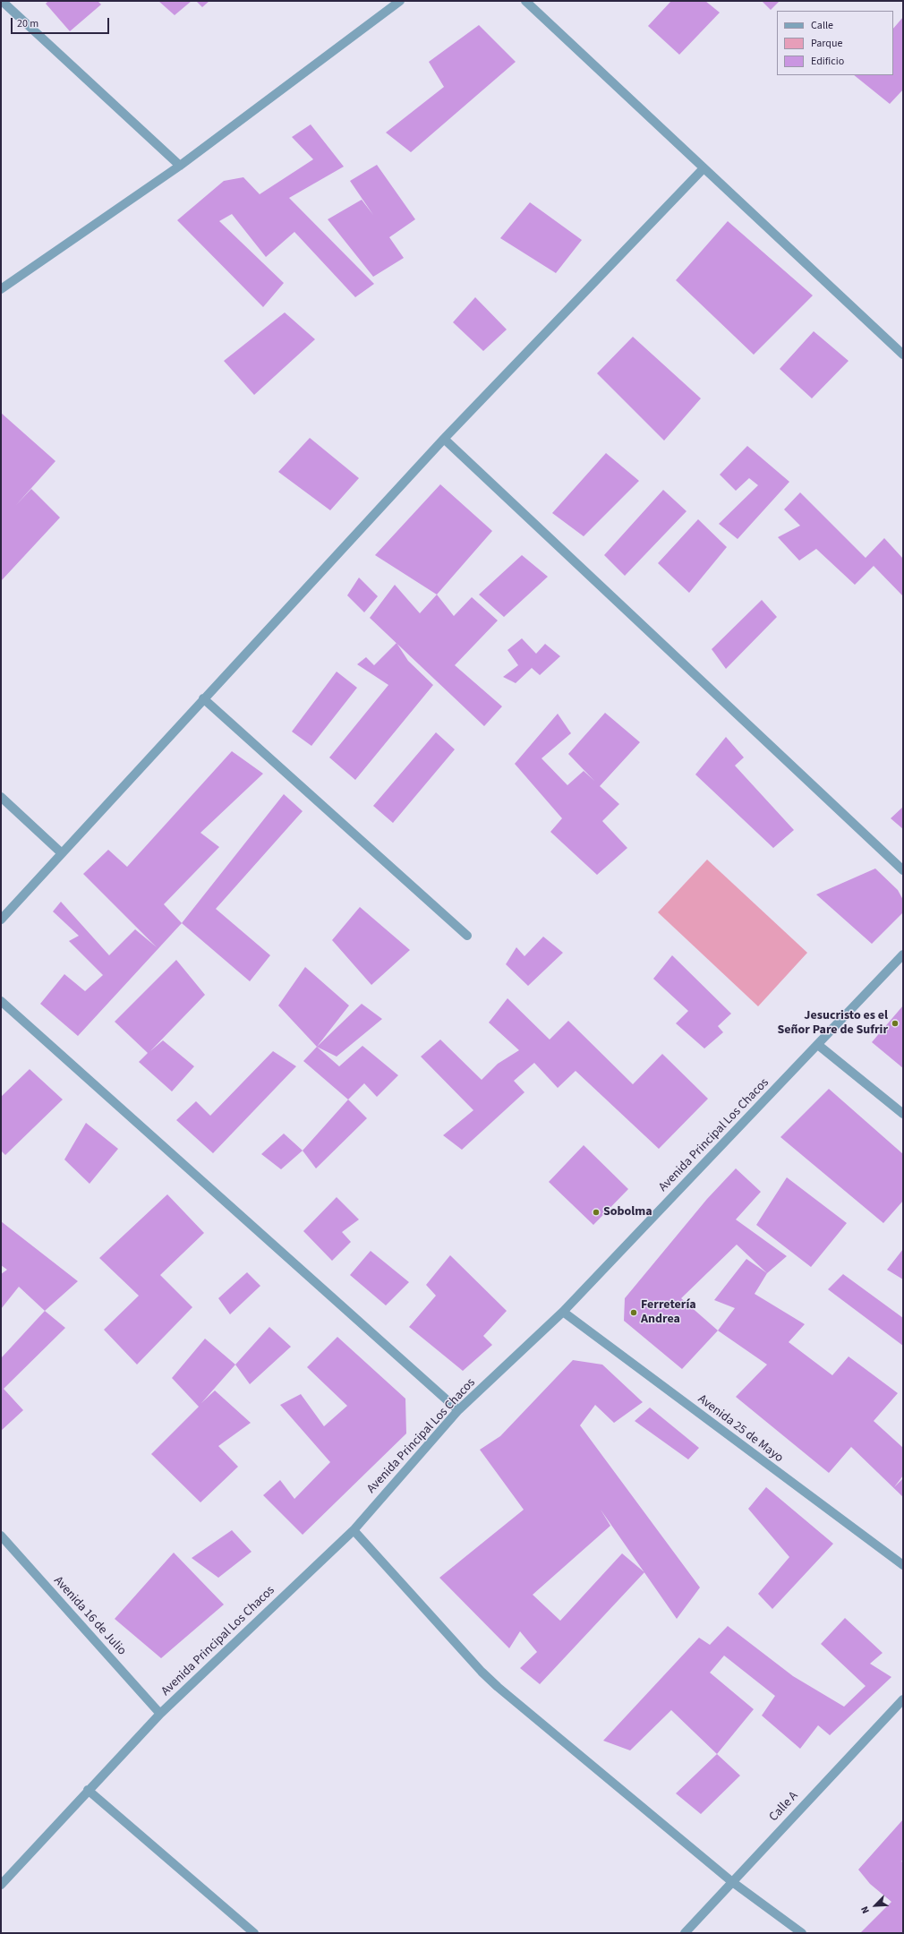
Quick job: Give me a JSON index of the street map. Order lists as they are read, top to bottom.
{
  "streets": {
    "street": [
      "Avenida Principal Los Chacos",
      "Avenida 25 de Mayo",
      "Avenida 16 de Julio",
      "Calle A"
    ]
  },
  "crossings": [
    ["Avenida Principal Los Chacos", "Avenida 25 de Mayo"],
    ["Avenida Principal Los Chacos", "Avenida 16 de Julio"]
  ],
  "places": ["Jesucristo es el Señor Pare de Sufrir", "Sobolma", "Ferretería Andrea"],
  "legend": ["Calle", "Parque", "Edificio"],
  "scale_bar": "20 m",
  "north": "bottom left"
}
